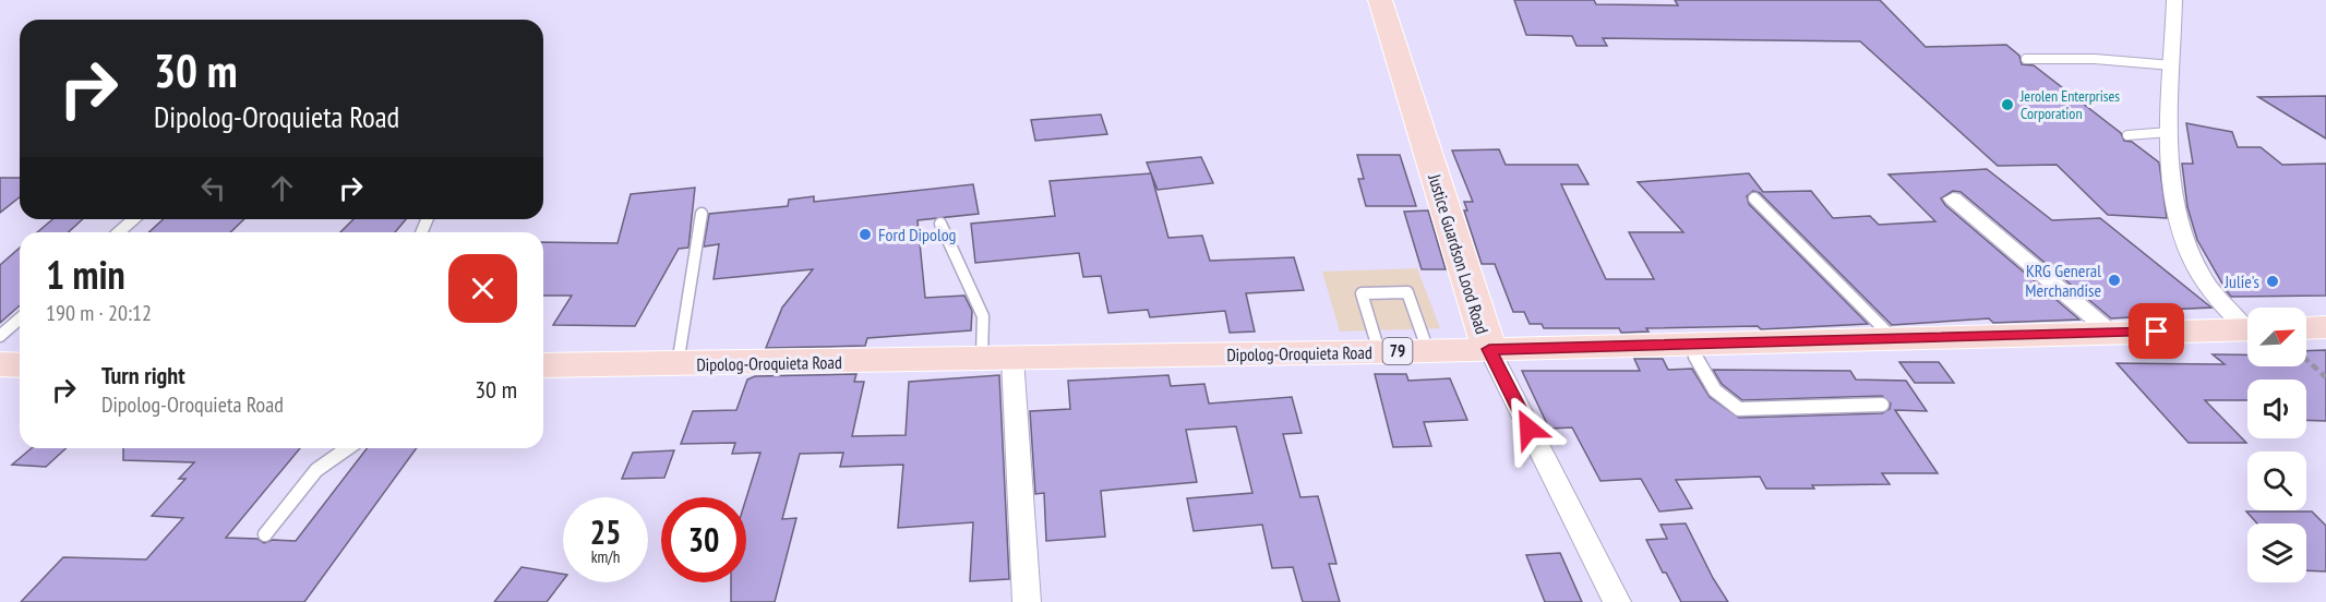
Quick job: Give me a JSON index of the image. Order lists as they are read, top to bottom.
{
  "streets": {
    "main road": ["Justice Guardson Lood Road", "79", "Dipolog-Oroquieta Road"]
  },
  "crossings": [
    ["Justice Guardson Lood Road", "Dipolog-Oroquieta Road"]
  ],
  "places": [
    "Jerolen Enterprises Corporation",
    "Ford Dipolog",
    "KRG General Merchandise",
    "Julie's"
  ],
  "north": "top right",
  "page": {
    "turn": ["30 m", "Dipolog-Oroquieta Road"],
    "heading": ["1 min", "190 m · 20:12"],
    "list": [
      {
        "name": "Turn right",
        "note": "Dipolog-Oroquieta Road",
        "value": "30 m"
      }
    ],
    "speed": "25 km/h",
    "limit": "30"
  }
}
